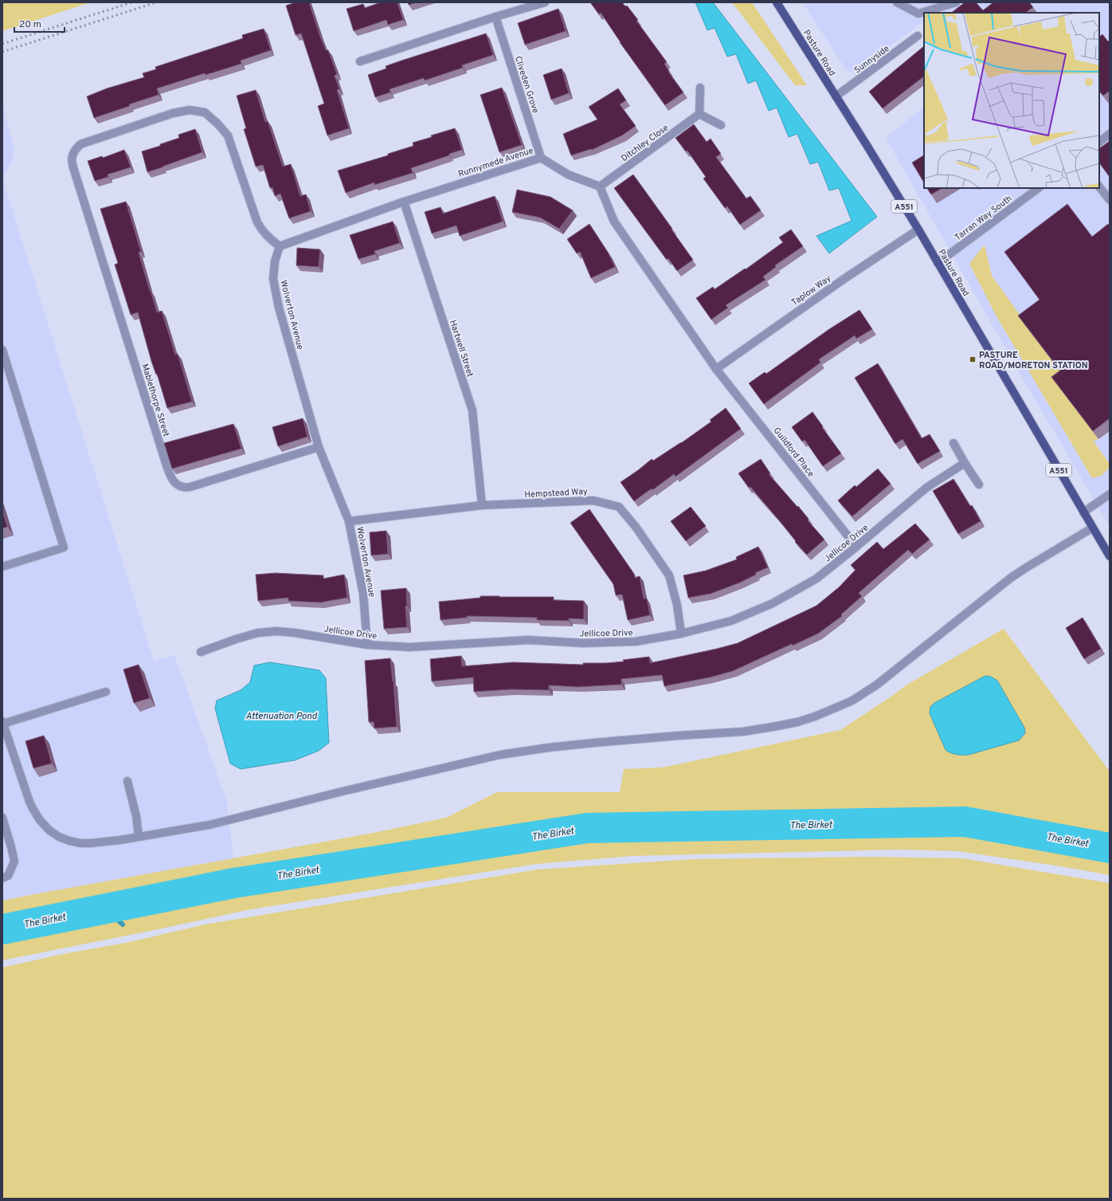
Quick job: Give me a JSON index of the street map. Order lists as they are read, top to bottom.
{
  "streets": {
    "main road": ["Pasture Road", "A551"],
    "street": [
      "Sunnyside",
      "Cliveden Grove",
      "Ditchley Close",
      "Runnymede Avenue",
      "Tarran Way South",
      "Taplow Way",
      "Wolverton Avenue",
      "Hartwell Street",
      "Mablethorpe Street",
      "Guildford Place",
      "Hempstead Way",
      "Jellicoe Drive"
    ]
  },
  "crossings": [
    ["Pasture Road", "Sunnyside"],
    ["Pasture Road", "Tarran Way South"],
    ["Pasture Road", "Taplow Way"],
    ["Cliveden Grove", "Runnymede Avenue"],
    ["Ditchley Close", "Runnymede Avenue"],
    ["Runnymede Avenue", "Wolverton Avenue"],
    ["Runnymede Avenue", "Hartwell Street"],
    ["Runnymede Avenue", "Mablethorpe Street"],
    ["Taplow Way", "Guildford Place"],
    ["Wolverton Avenue", "Mablethorpe Street"],
    ["Wolverton Avenue", "Hempstead Way"],
    ["Wolverton Avenue", "Jellicoe Drive"],
    ["Hartwell Street", "Hempstead Way"],
    ["Guildford Place", "Jellicoe Drive"],
    ["Hempstead Way", "Jellicoe Drive"]
  ],
  "water": ["Attenuation Pond", "The Birket"],
  "places": {
    "transit": ["PASTURE ROAD/MORETON STATION"]
  },
  "scale_bar": "20 m"
}
